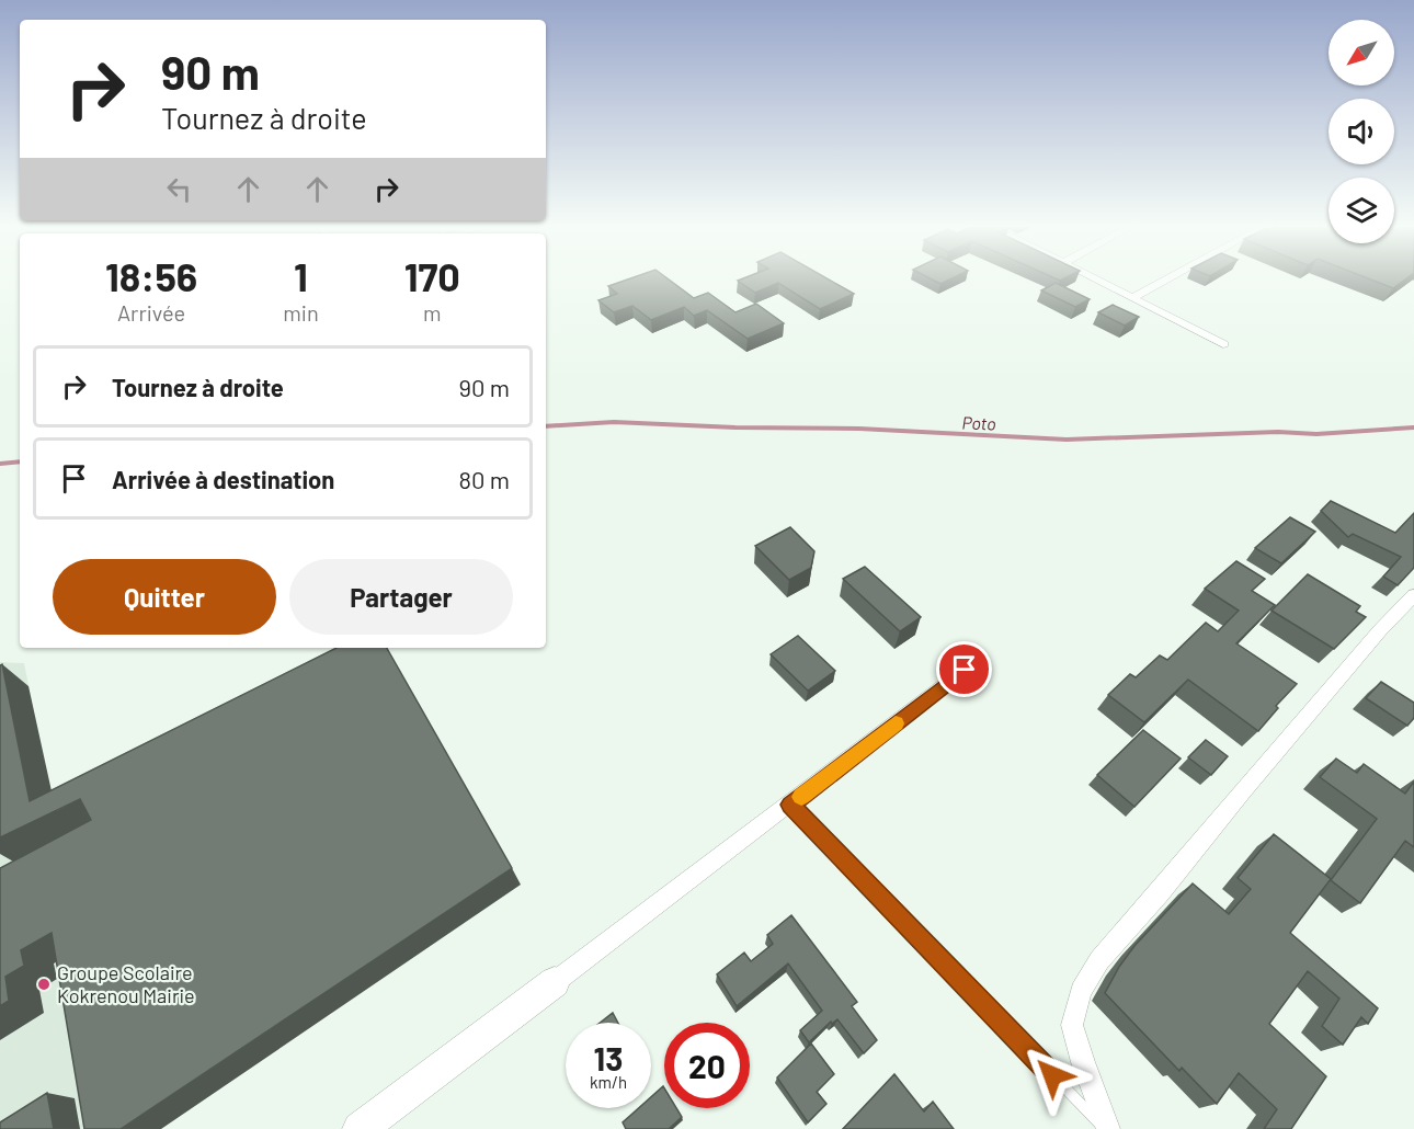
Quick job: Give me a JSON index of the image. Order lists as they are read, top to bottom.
{
  "water": ["Poto"],
  "places": ["Groupe Scolaire Kokrenou Mairie"],
  "north": "bottom left",
  "page": {
    "turn": ["90 m", "Tournez à droite"],
    "eta": [
      "18:56",
      "Arrivée",
      "1",
      "min",
      "170",
      "m"
    ],
    "list": [
      {
        "name": "Tournez à droite",
        "value": "90 m"
      },
      {
        "name": "Arrivée à destination",
        "value": "80 m"
      }
    ],
    "buttons": ["Quitter", "Partager"],
    "speed": "13 km/h",
    "limit": "20"
  }
}
